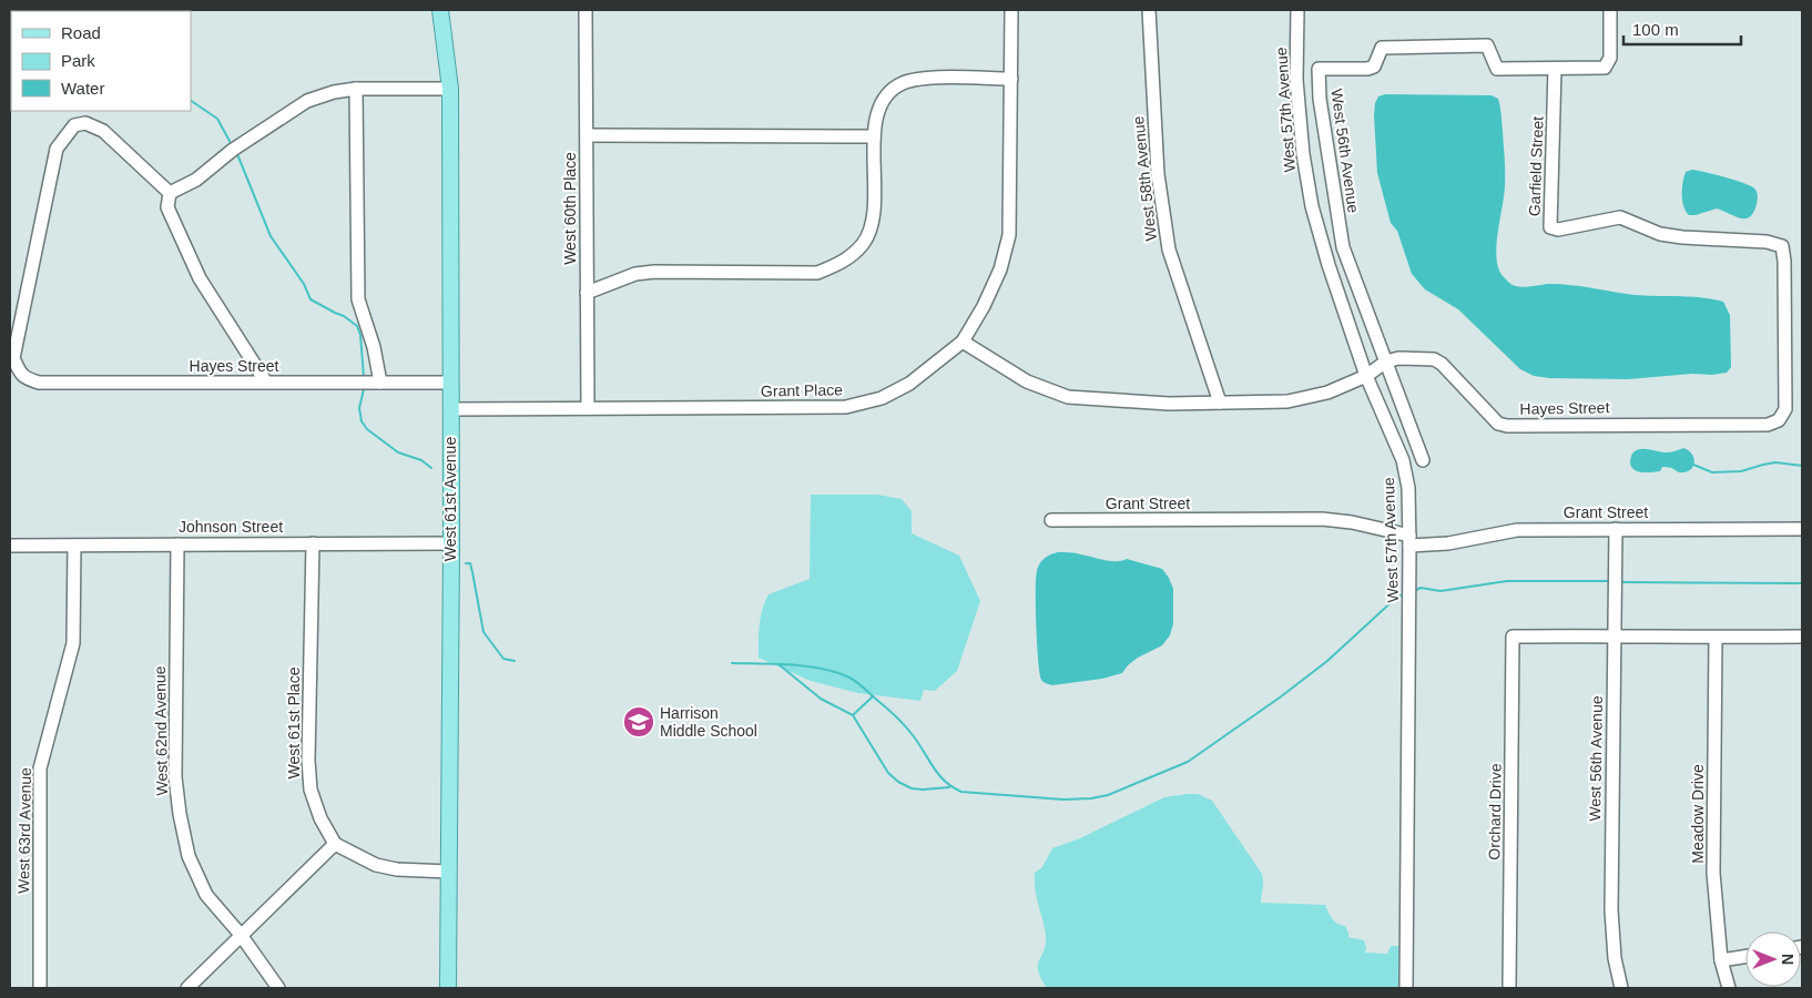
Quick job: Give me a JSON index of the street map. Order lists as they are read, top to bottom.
{
  "streets": {
    "main road": ["West 61st Avenue"],
    "street": [
      "West 57th Avenue",
      "West 56th Avenue",
      "Garfield Street",
      "West 58th Avenue",
      "West 60th Place",
      "Hayes Street",
      "Grant Place",
      "Grant Street",
      "Johnson Street",
      "West 61st Place",
      "West 62nd Avenue",
      "Orchard Drive",
      "Meadow Drive",
      "West 63rd Avenue"
    ]
  },
  "crossings": [
    ["West 57th Avenue", "Grant Street"],
    ["West 56th Avenue", "Garfield Street"],
    ["West 56th Avenue", "Hayes Street"],
    ["West 56th Avenue", "Grant Street"],
    ["West 56th Avenue", "Orchard Drive"],
    ["Garfield Street", "Hayes Street"],
    ["West 60th Place", "Grant Place"],
    ["Hayes Street", "West 61st Avenue"],
    ["Grant Place", "West 61st Avenue"],
    ["West 61st Avenue", "Johnson Street"],
    ["Johnson Street", "West 61st Place"],
    ["Johnson Street", "West 62nd Avenue"],
    ["Johnson Street", "West 63rd Avenue"]
  ],
  "places": {
    "school or university": ["Harrison Middle School"]
  },
  "legend": ["Road", "Park", "Water"],
  "scale_bar": "100 m",
  "north": "right"
}
